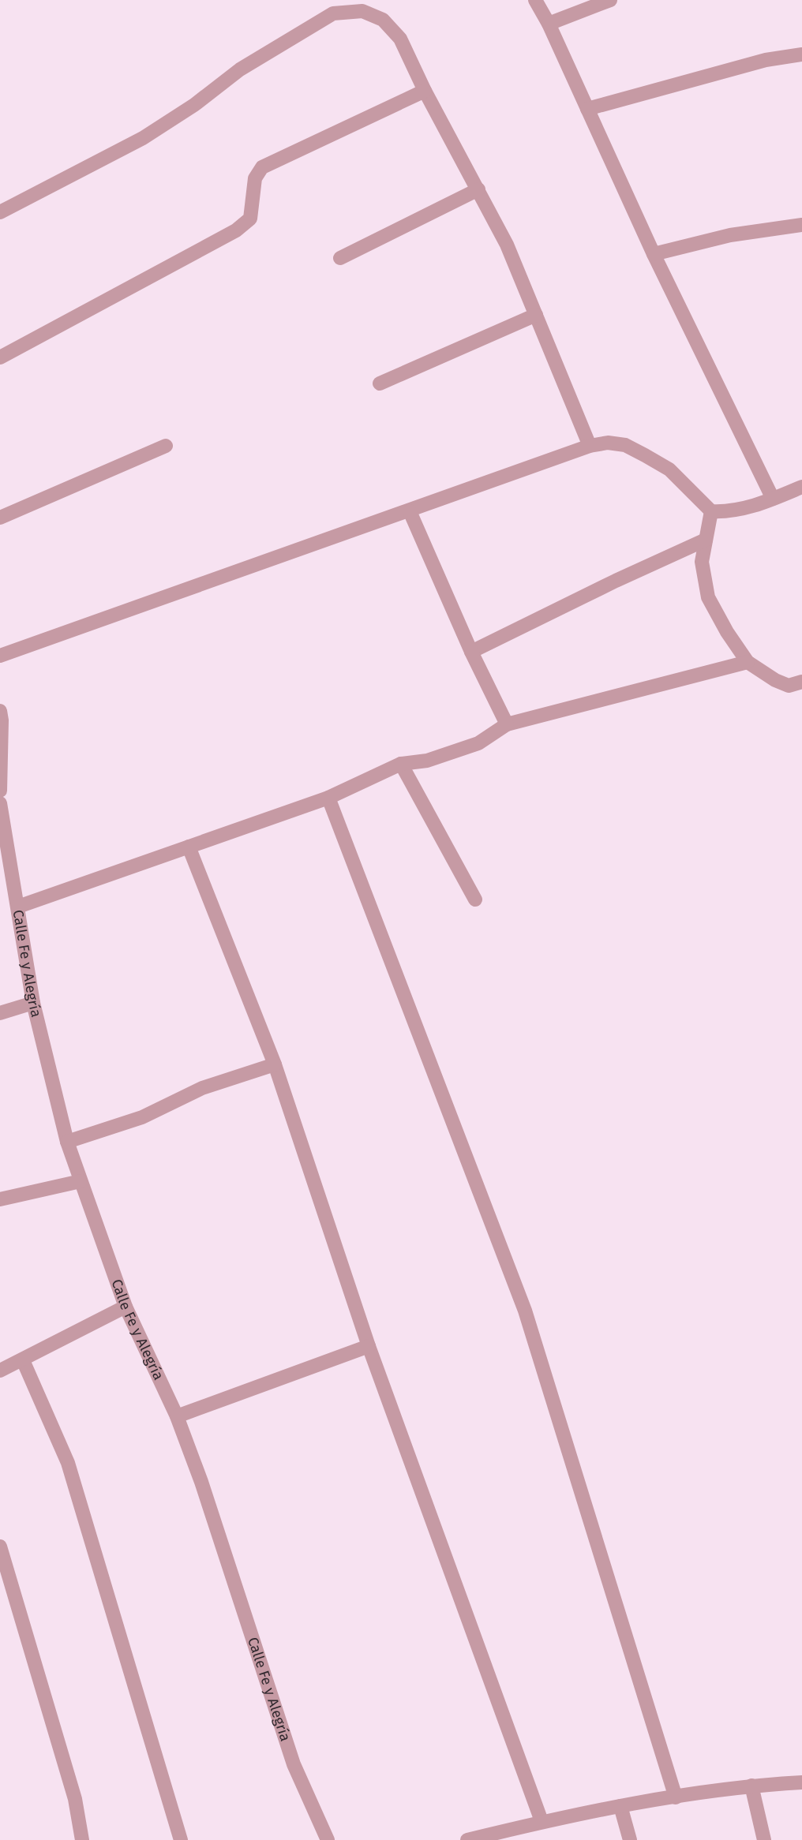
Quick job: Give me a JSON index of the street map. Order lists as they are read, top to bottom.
{
  "streets": {
    "street": ["Calle Fe y Alegría"]
  }
}
